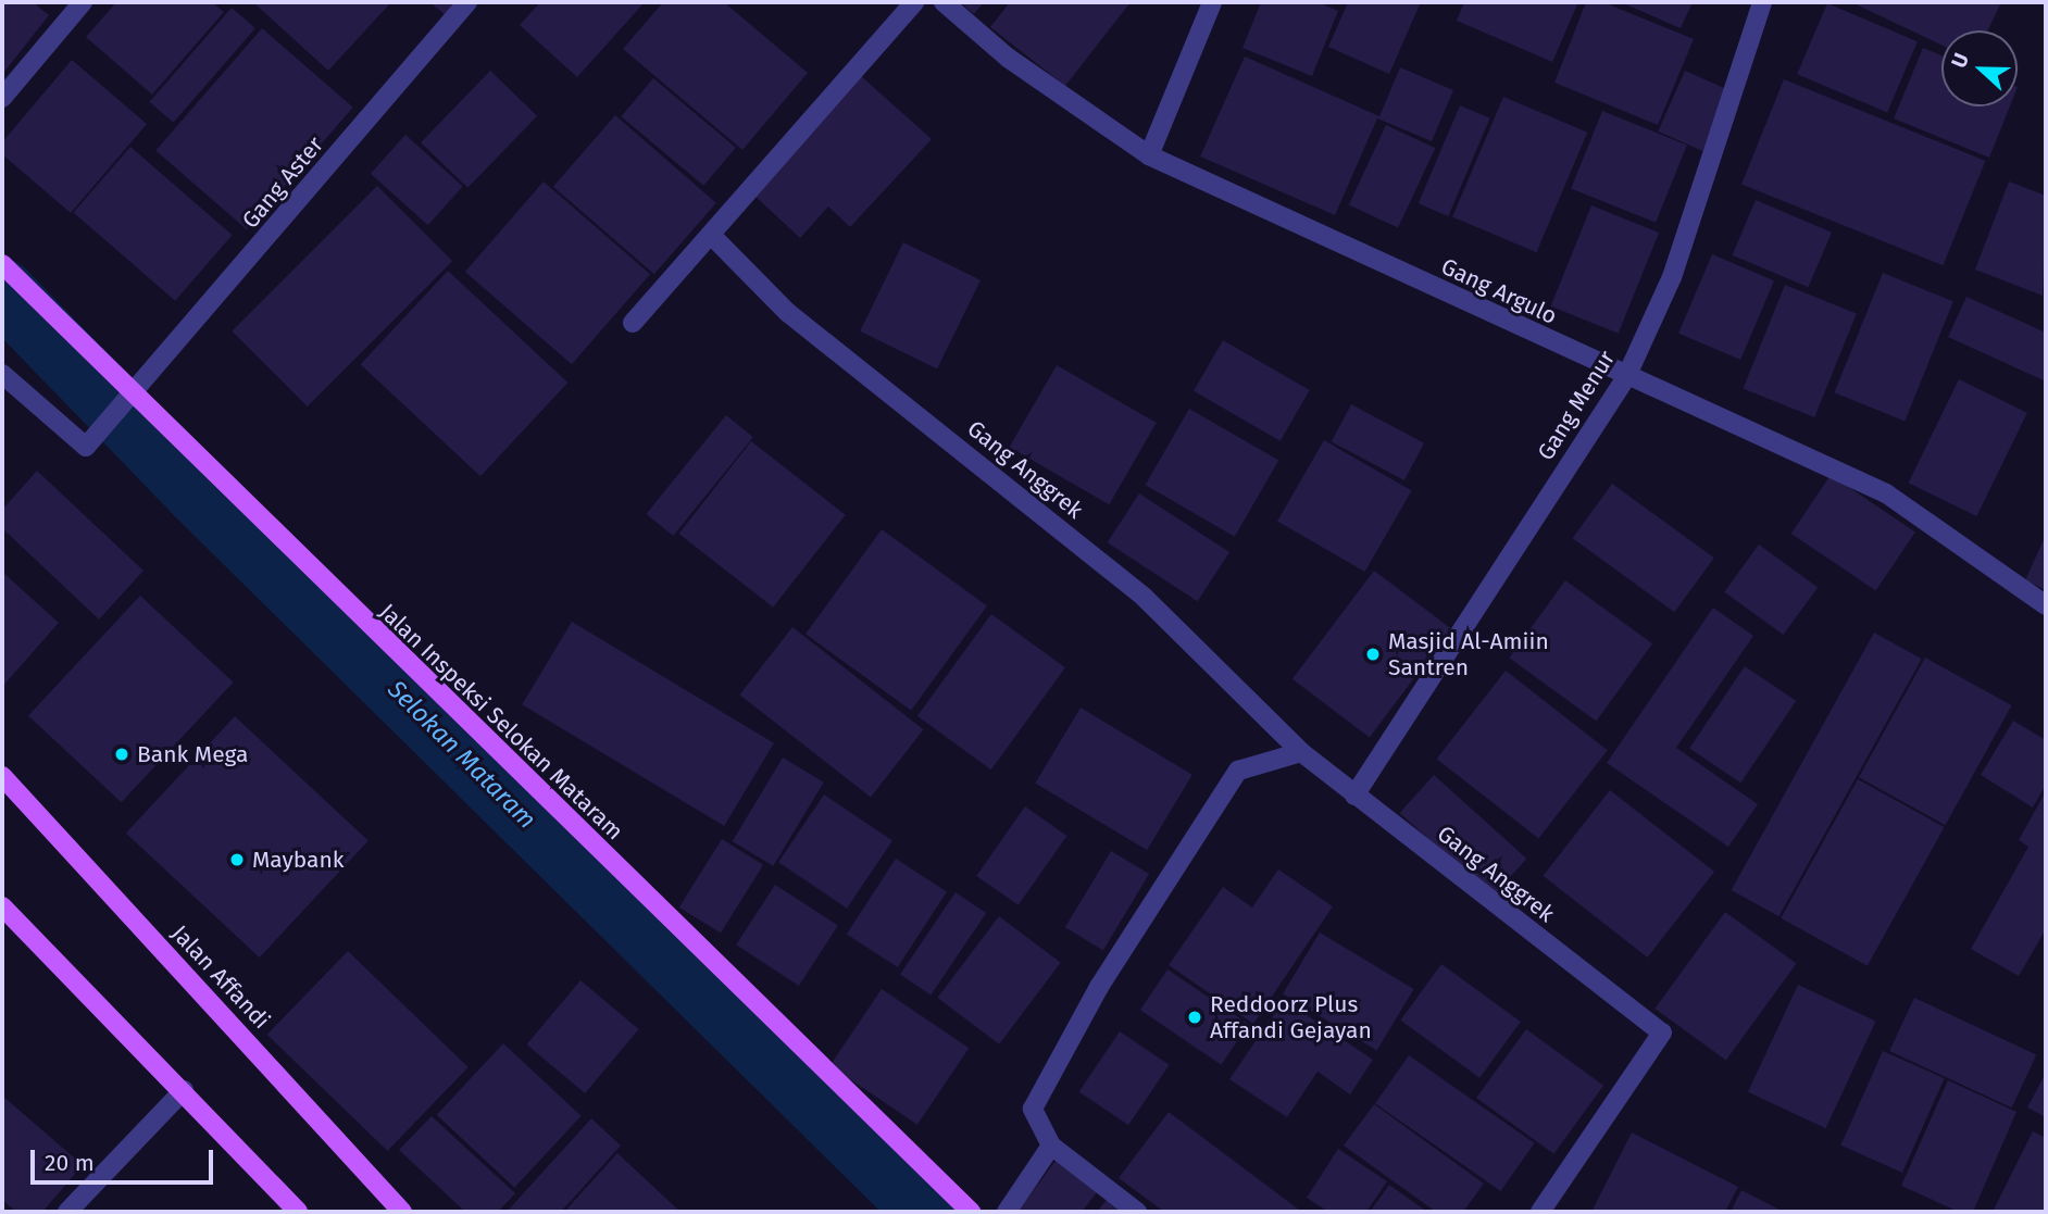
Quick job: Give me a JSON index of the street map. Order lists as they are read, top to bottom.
{
  "streets": {
    "main road": ["Jalan Inspeksi Selokan Mataram", "Jalan Affandi"],
    "street": [
      "Gang Aster",
      "Gang Argulo",
      "Gang Menur",
      "Gang Anggrek"
    ]
  },
  "crossings": [
    ["Gang Aster", "Jalan Inspeksi Selokan Mataram"],
    ["Gang Argulo", "Gang Menur"],
    ["Gang Menur", "Gang Anggrek"]
  ],
  "water": ["Selokan Mataram"],
  "places": [
    "Masjid Al-Amiin Santren",
    "Bank Mega",
    "Maybank",
    "Reddoorz Plus Affandi Gejayan"
  ],
  "scale_bar": "20 m",
  "north": "left"
}
